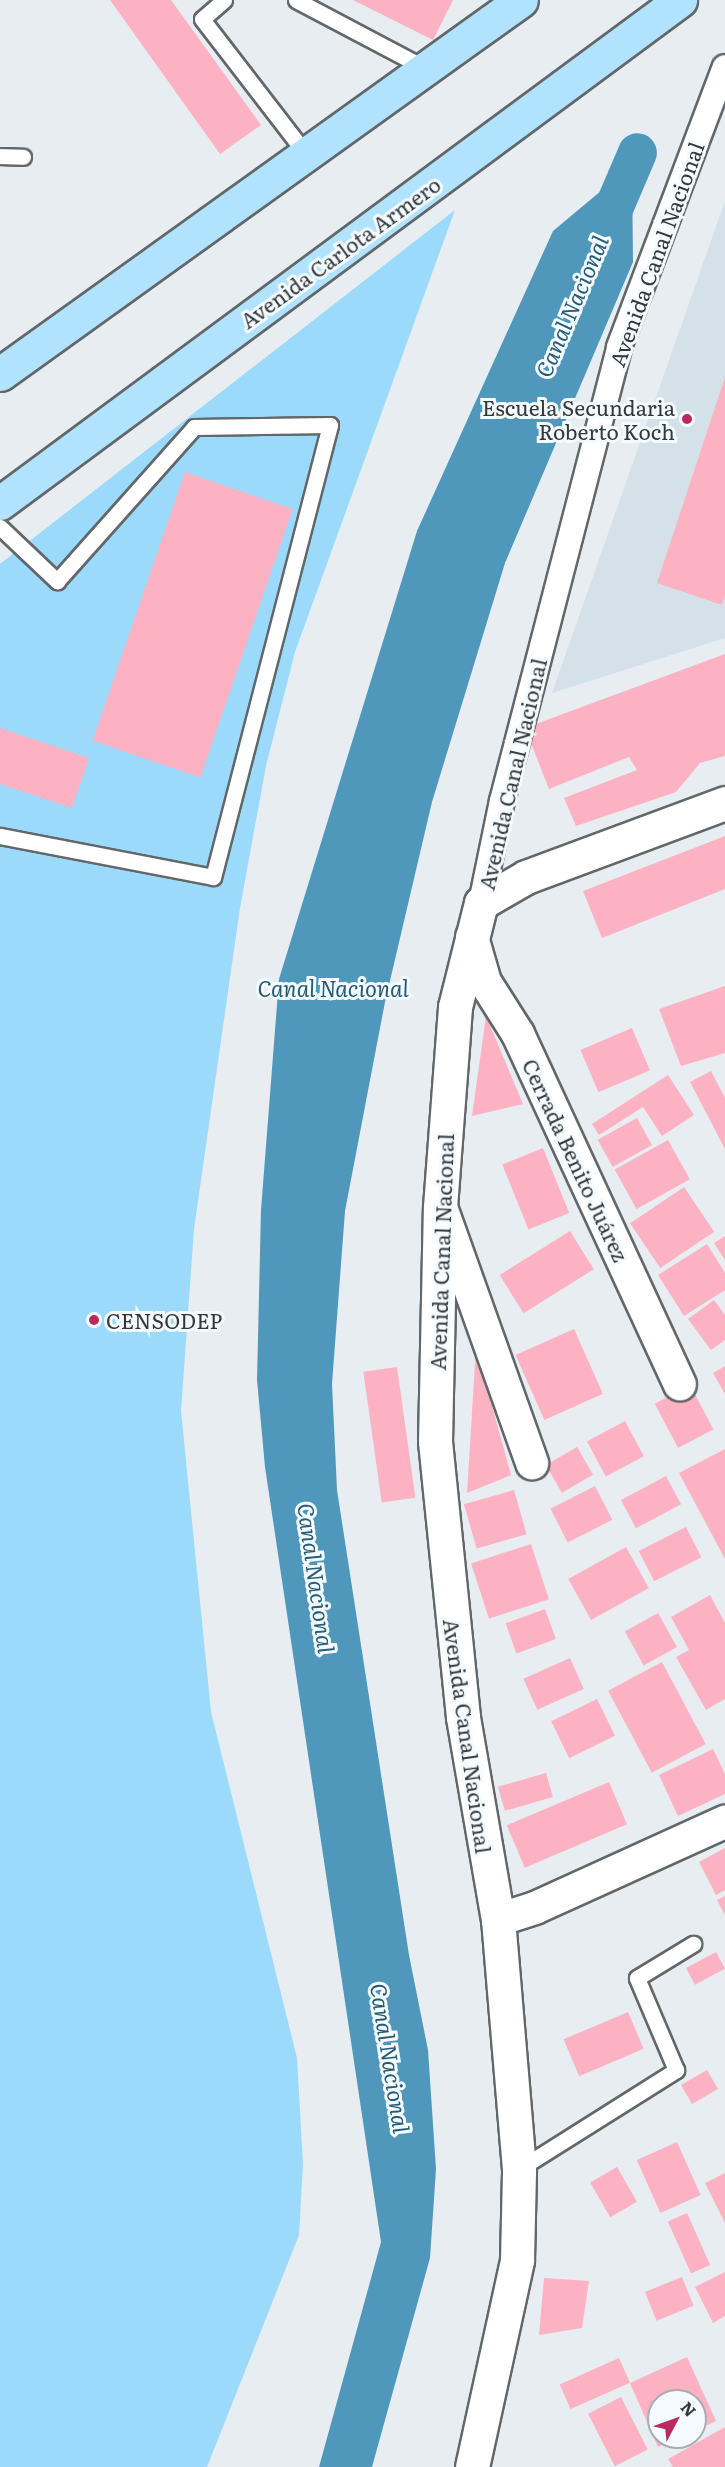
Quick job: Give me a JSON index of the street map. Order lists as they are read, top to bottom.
{
  "streets": {
    "main road": ["Avenida Carlota Armero"],
    "street": ["Avenida Canal Nacional", "Cerrada Benito Juárez"]
  },
  "crossings": [
    ["Avenida Canal Nacional", "Cerrada Benito Juárez"]
  ],
  "water": ["Canal Nacional"],
  "places": ["Escuela Secundaria Roberto Koch", "CENSODEP"],
  "north": "top right"
}
